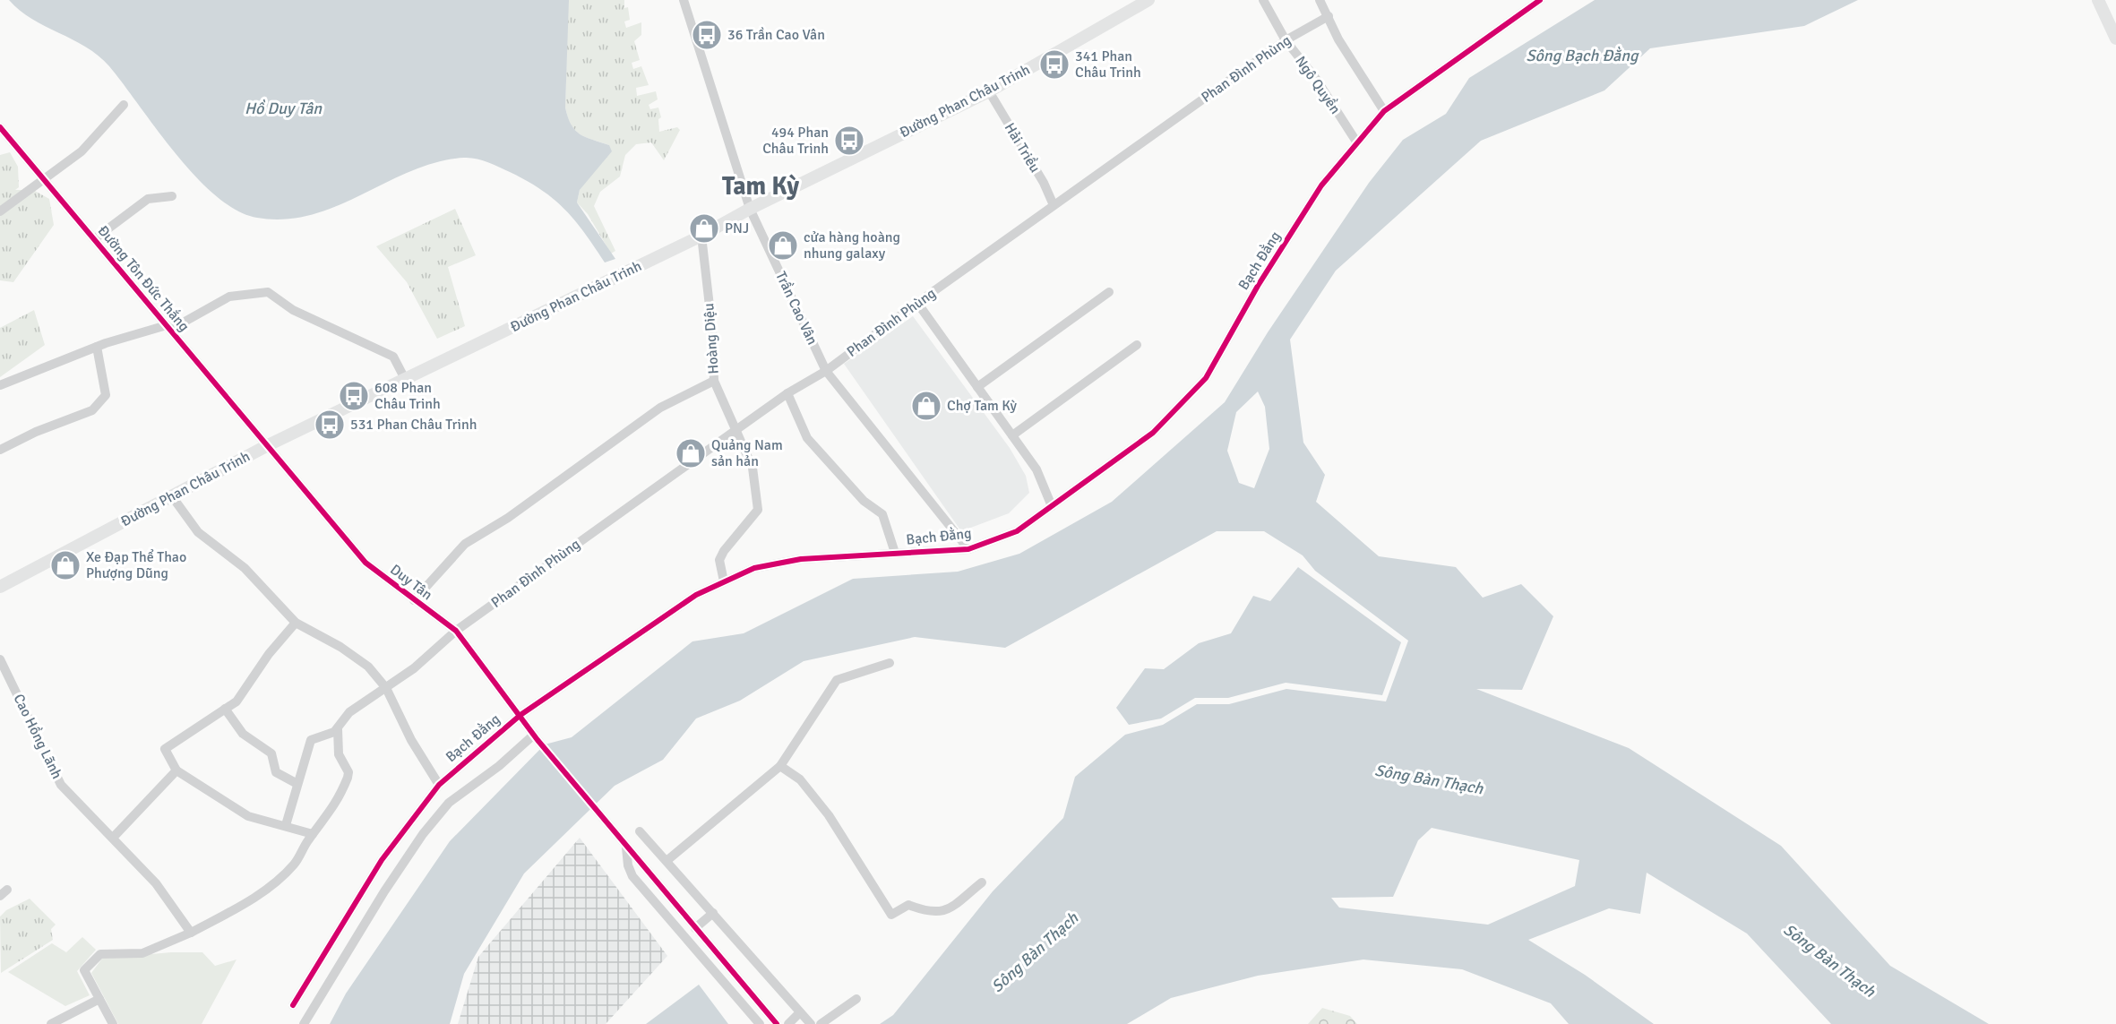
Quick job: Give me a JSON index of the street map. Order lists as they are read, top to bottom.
{
  "streets": {
    "main road": ["Đường Phan Châu Trinh"],
    "street": [
      "Phan Đình Phùng",
      "Ngô Quyền",
      "Hải Triều",
      "Bạch Đằng",
      "Đường Tôn Đức Thắng",
      "Trần Cao Vân",
      "Hoàng Diệu",
      "Duy Tân",
      "Cao Hồng Lãnh"
    ]
  },
  "crossings": [
    ["Phan Đình Phùng", "Ngô Quyền"],
    ["Phan Đình Phùng", "Hải Triều"],
    ["Phan Đình Phùng", "Trần Cao Vân"],
    ["Phan Đình Phùng", "Hoàng Diệu"],
    ["Phan Đình Phùng", "Duy Tân"],
    ["Ngô Quyền", "Bạch Đằng"],
    ["Đường Phan Châu Trinh", "Hải Triều"],
    ["Đường Phan Châu Trinh", "Đường Tôn Đức Thắng"],
    ["Đường Phan Châu Trinh", "Trần Cao Vân"],
    ["Đường Phan Châu Trinh", "Hoàng Diệu"],
    ["Đường Phan Châu Trinh", "Duy Tân"],
    ["Bạch Đằng", "Trần Cao Vân"],
    ["Bạch Đằng", "Hoàng Diệu"],
    ["Bạch Đằng", "Duy Tân"],
    ["Đường Tôn Đức Thắng", "Duy Tân"]
  ],
  "districts": ["Tam Kỳ"],
  "water": ["Sông Bạch Đằng", "Hồ Duy Tân", "Sông Bàn Thạch"],
  "places": {
    "bus stop": [
      "36 Trần Cao Vân",
      "341 Phan Châu Trinh",
      "494 Phan Châu Trinh",
      "608 Phan Châu Trinh",
      "531 Phan Châu Trinh"
    ],
    "shop": [
      "PNJ",
      "cửa hàng hoàng nhung galaxy",
      "Chợ Tam Kỳ",
      "Quảng Nam sản hản",
      "Xe Đạp Thể Thao Phượng Dũng"
    ]
  }
}
